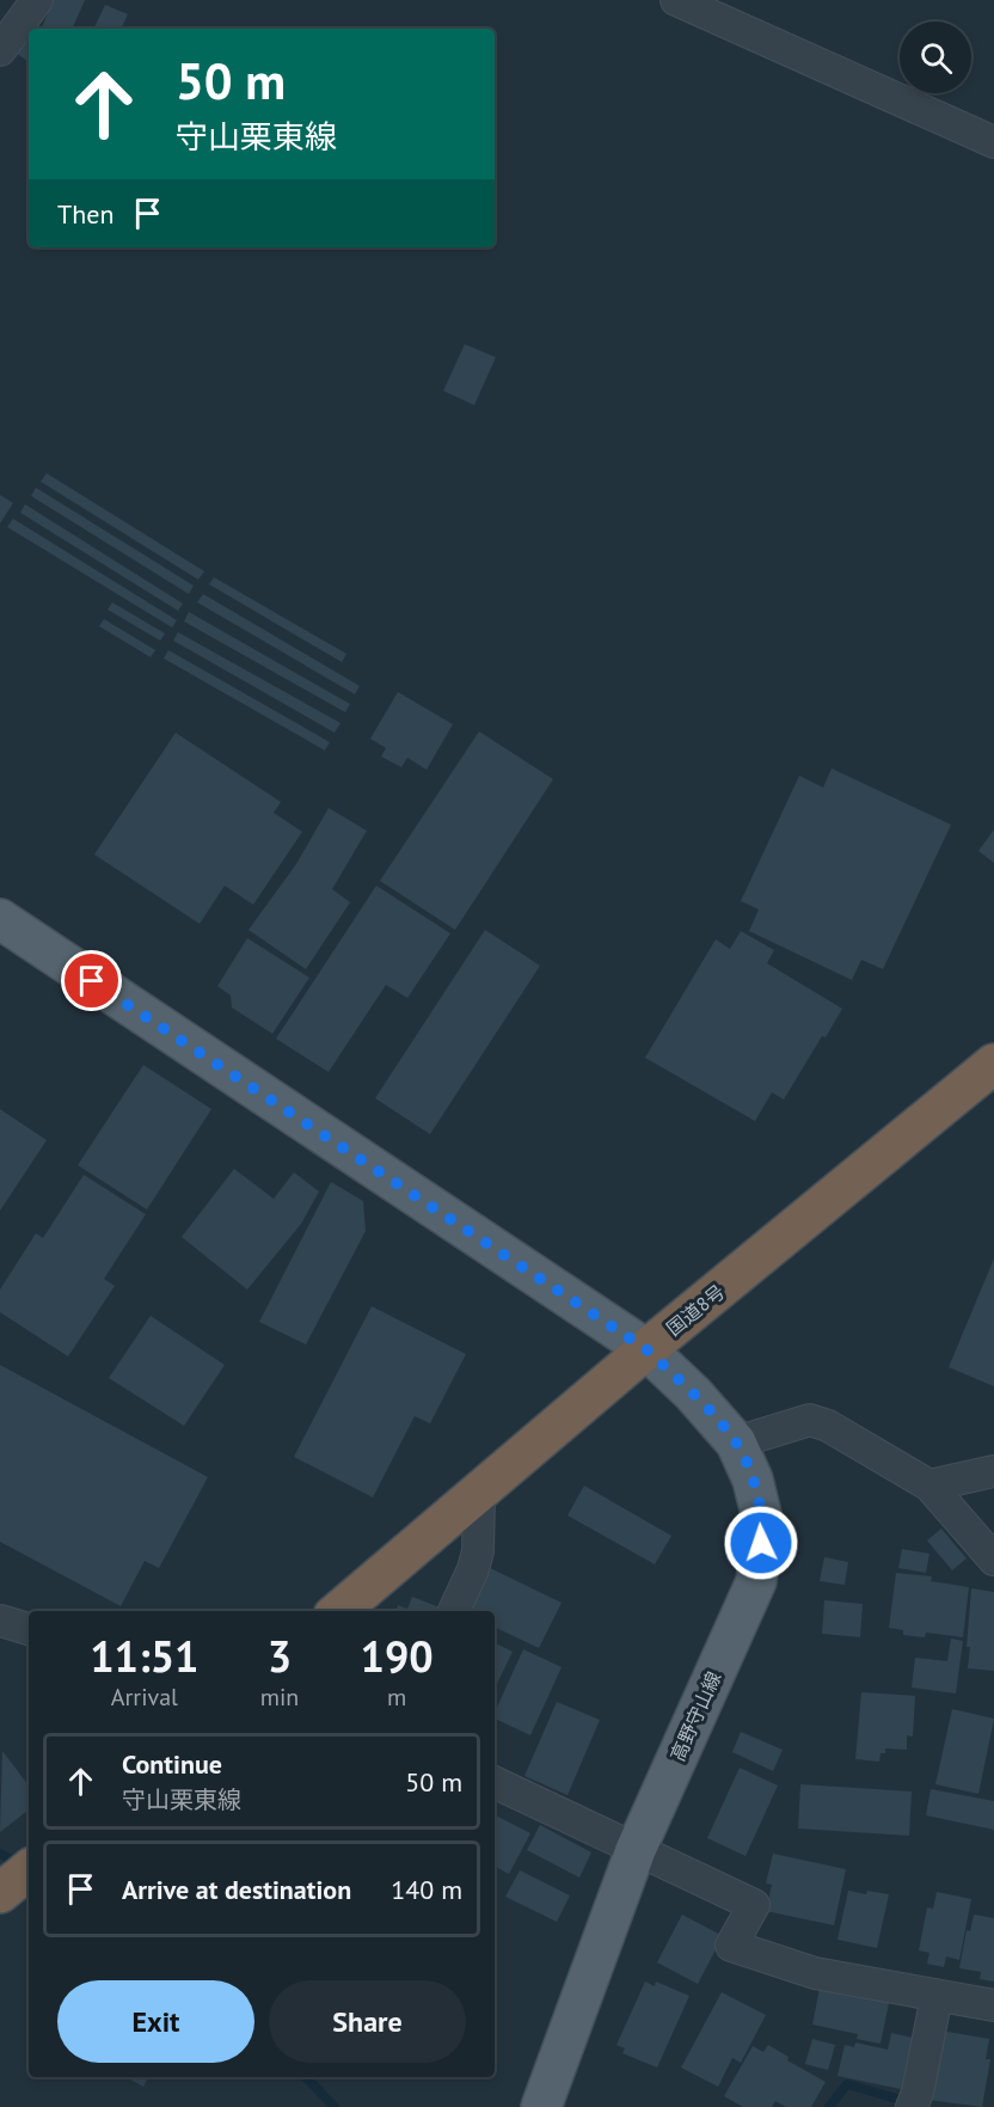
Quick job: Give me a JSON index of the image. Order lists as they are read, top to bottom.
{
  "streets": {
    "highway": ["国道8号"],
    "main road": ["高野守山線"]
  },
  "crossings": [
    ["国道8号", "高野守山線"]
  ],
  "page": {
    "turn": ["50 m", "守山栗東線"],
    "then": "Then",
    "eta": [
      "11:51",
      "Arrival",
      "3",
      "min",
      "190",
      "m"
    ],
    "list": [
      {
        "name": "Continue",
        "note": "守山栗東線",
        "value": "50 m"
      },
      {
        "name": "Arrive at destination",
        "value": "140 m"
      }
    ],
    "buttons": ["Exit", "Share"]
  }
}
